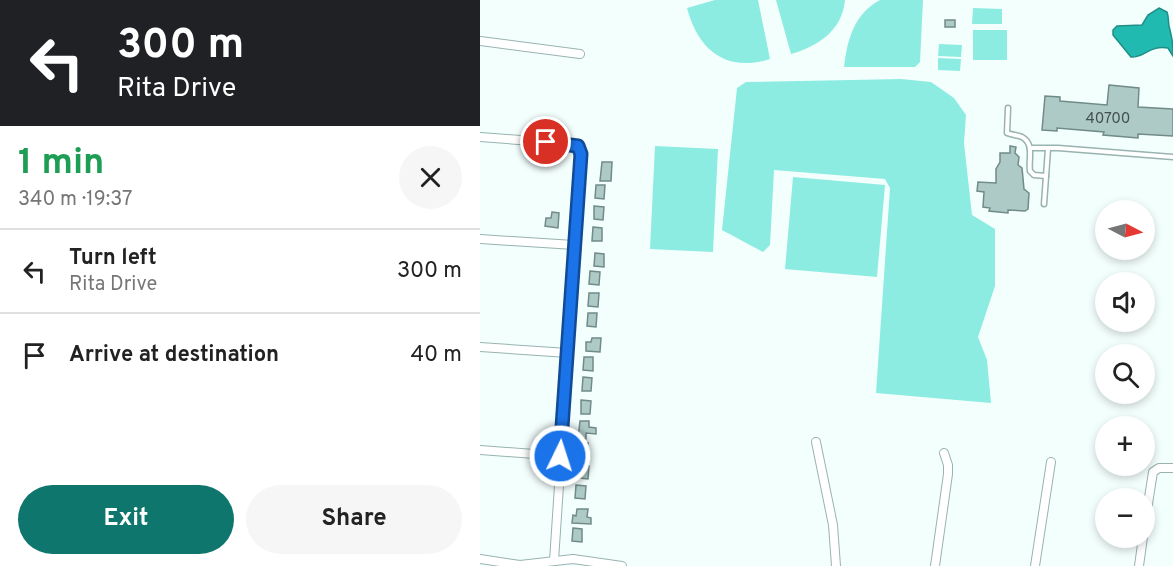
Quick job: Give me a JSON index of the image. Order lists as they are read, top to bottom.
{
  "house_numbers": ["40700"],
  "north": "right",
  "page": {
    "turn": ["300 m", "Rita Drive"],
    "heading": ["1 min", "340 m · 19:37"],
    "map_buttons": ["+", "−"],
    "list": [
      {
        "name": "Turn left",
        "note": "Rita Drive",
        "value": "300 m"
      },
      {
        "name": "Arrive at destination",
        "value": "40 m"
      }
    ],
    "buttons": ["Exit", "Share"]
  }
}
